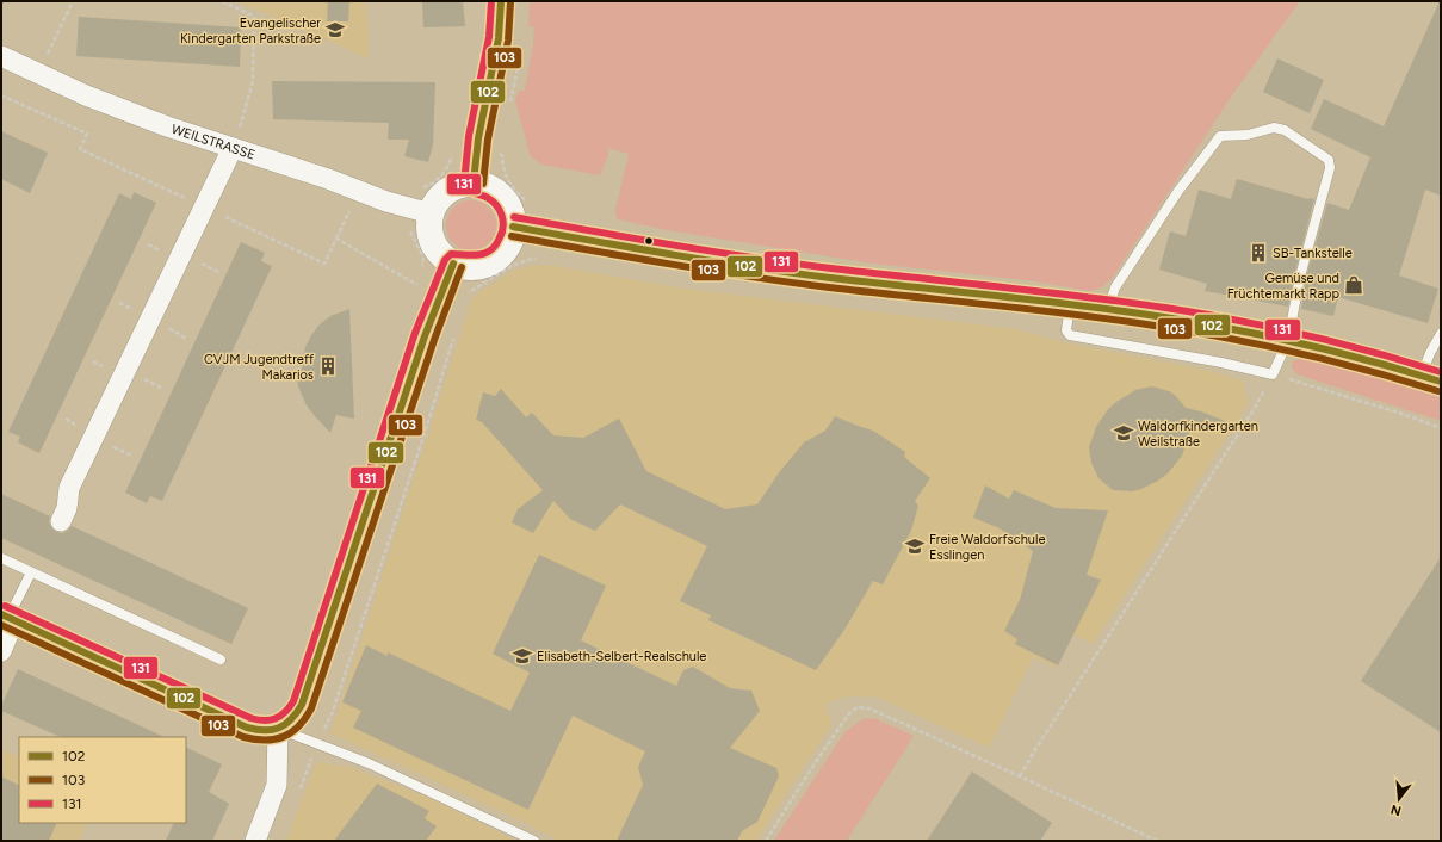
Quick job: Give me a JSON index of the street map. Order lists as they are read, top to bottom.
{
  "streets": {
    "street": ["WEILSTRASSE"]
  },
  "places": {
    "school or university": [
      "Evangelischer Kindergarten Parkstraße",
      "Waldorfkindergarten Weilstraße",
      "Freie Waldorfschule Esslingen",
      "Elisabeth-Selbert-Realschule"
    ],
    "building": ["SB-Tankstelle", "CVJM Jugendtreff Makarios"],
    "shop": ["Gemüse und Früchtemarkt Rapp"]
  },
  "lines": ["transit line 102", "transit line 131", "transit line 103"],
  "legend": ["102", "103", "131"],
  "north": "bottom"
}
